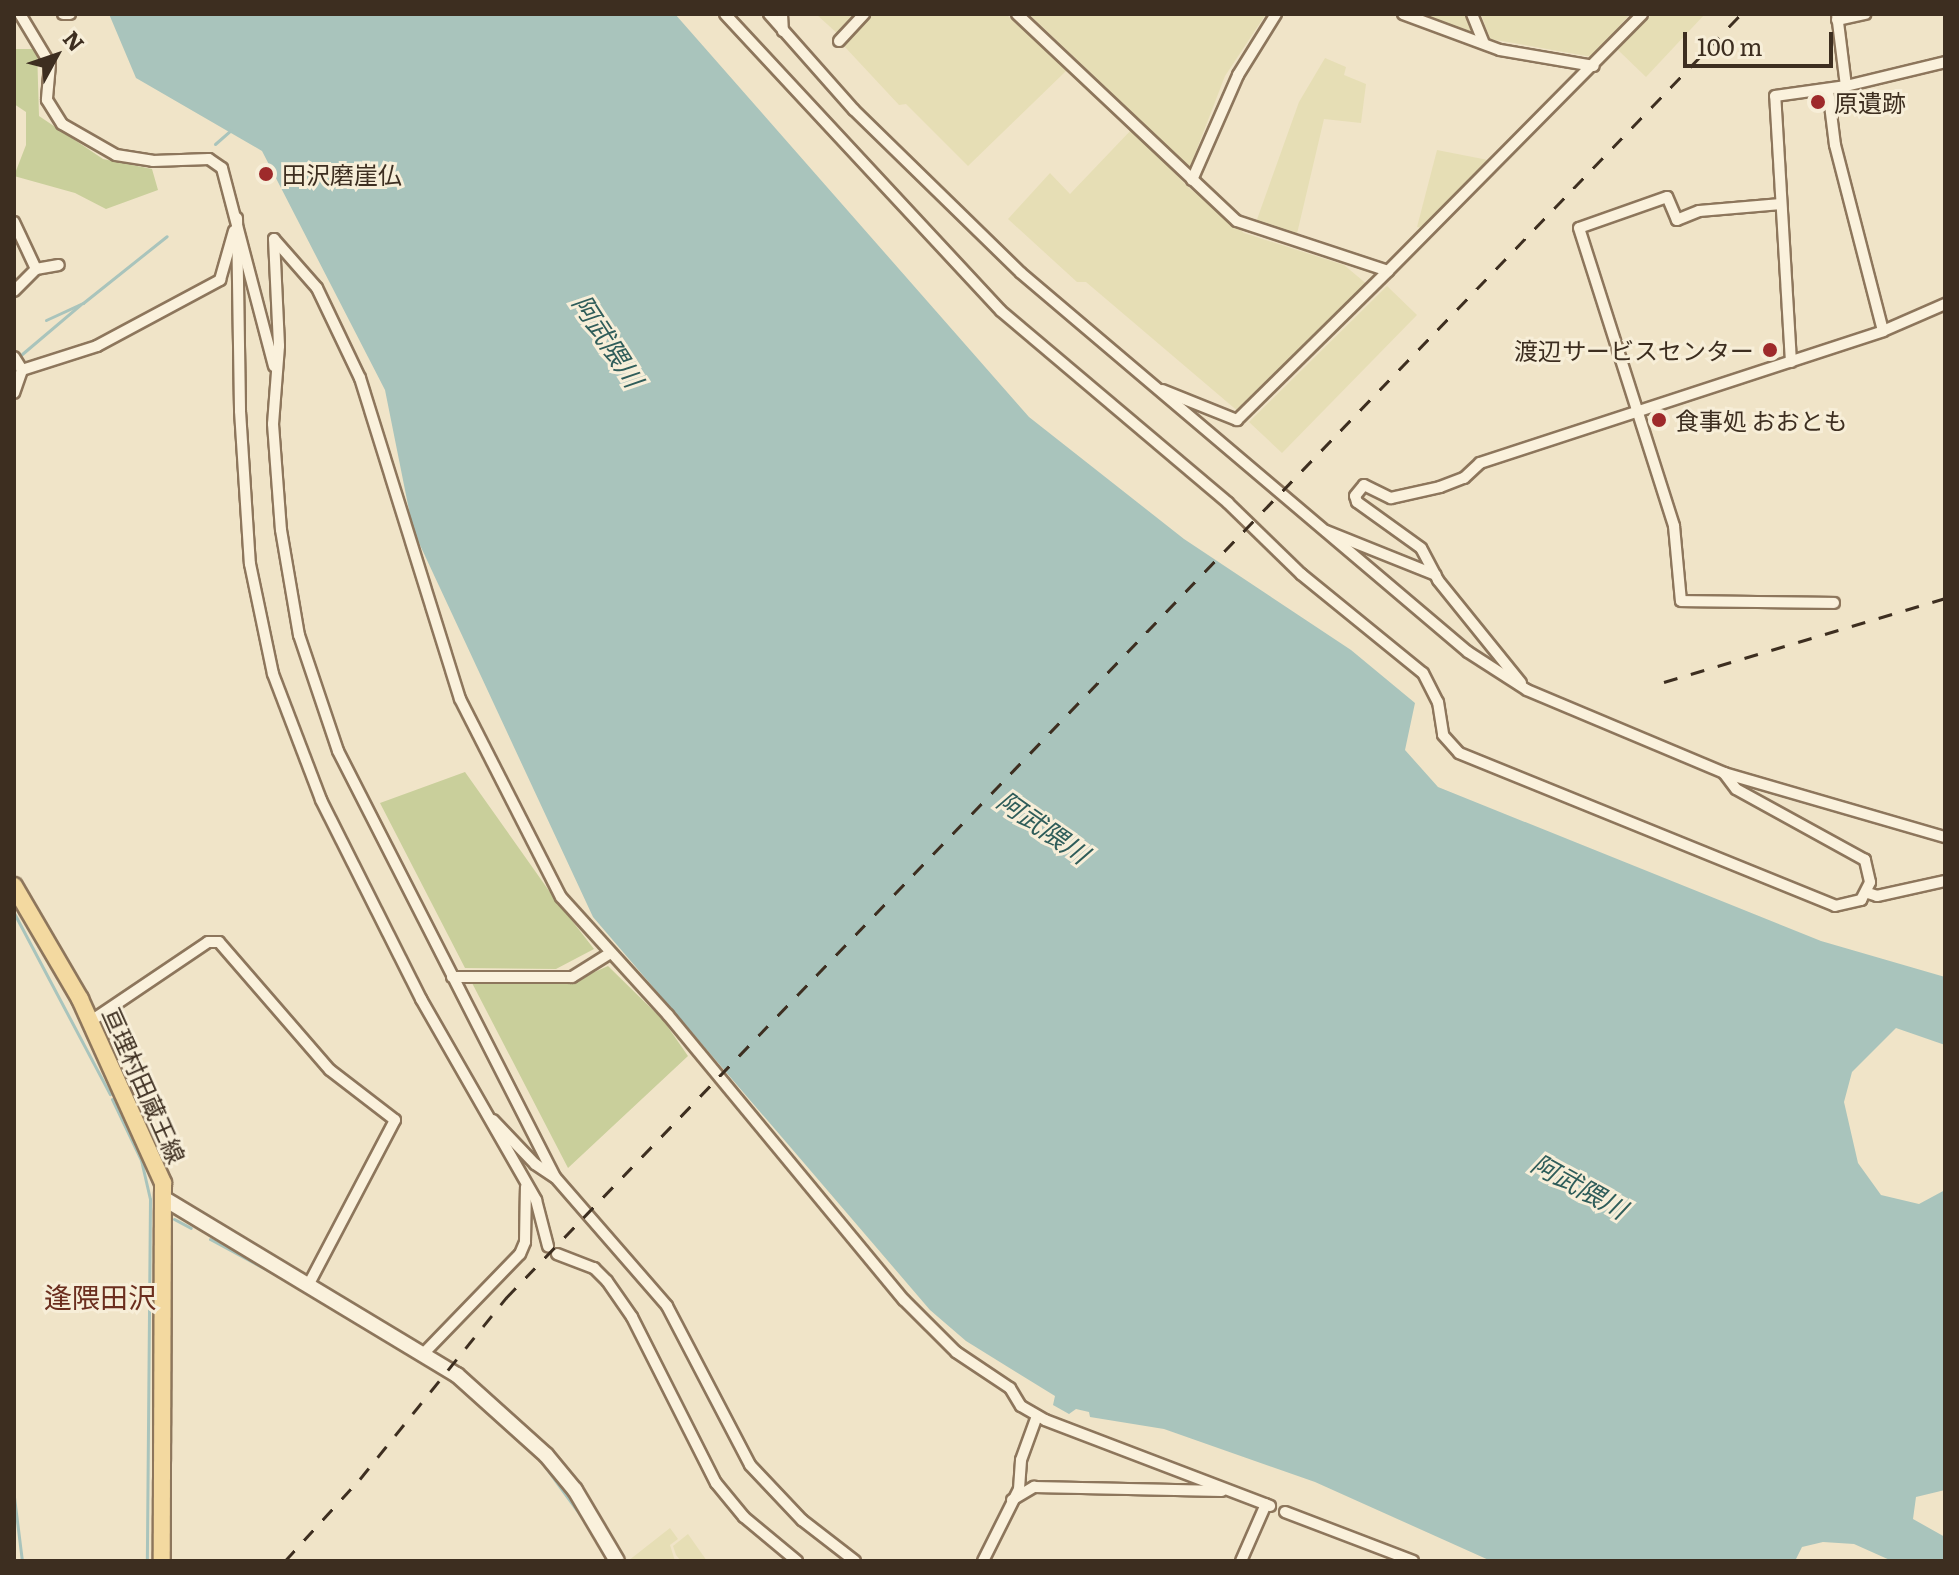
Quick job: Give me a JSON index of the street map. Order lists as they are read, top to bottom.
{
  "streets": {
    "main road": ["亘理村田蔵王線"]
  },
  "districts": ["逢隈田沢"],
  "water": ["阿武隈川"],
  "places": [
    "原遺跡",
    "田沢磨崖仏",
    "渡辺サービスセンター",
    "食事処 おおとも"
  ],
  "scale_bar": "100 m",
  "north": "top right"
}
